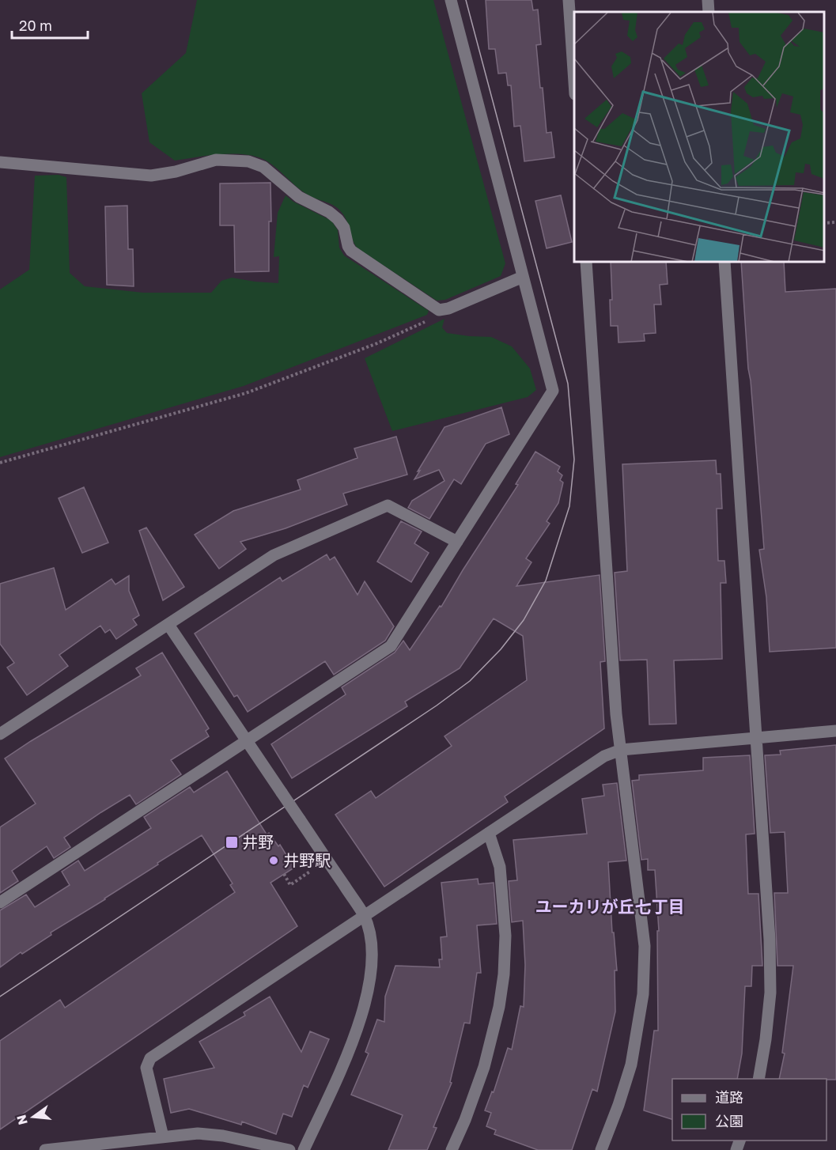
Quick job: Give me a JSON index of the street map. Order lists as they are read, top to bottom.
{
  "districts": ["ユーカリが丘七丁目"],
  "places": {
    "transit": ["井野"],
    "other": ["井野駅"]
  },
  "legend": ["道路", "公園"],
  "scale_bar": "20 m",
  "north": "left"
}
